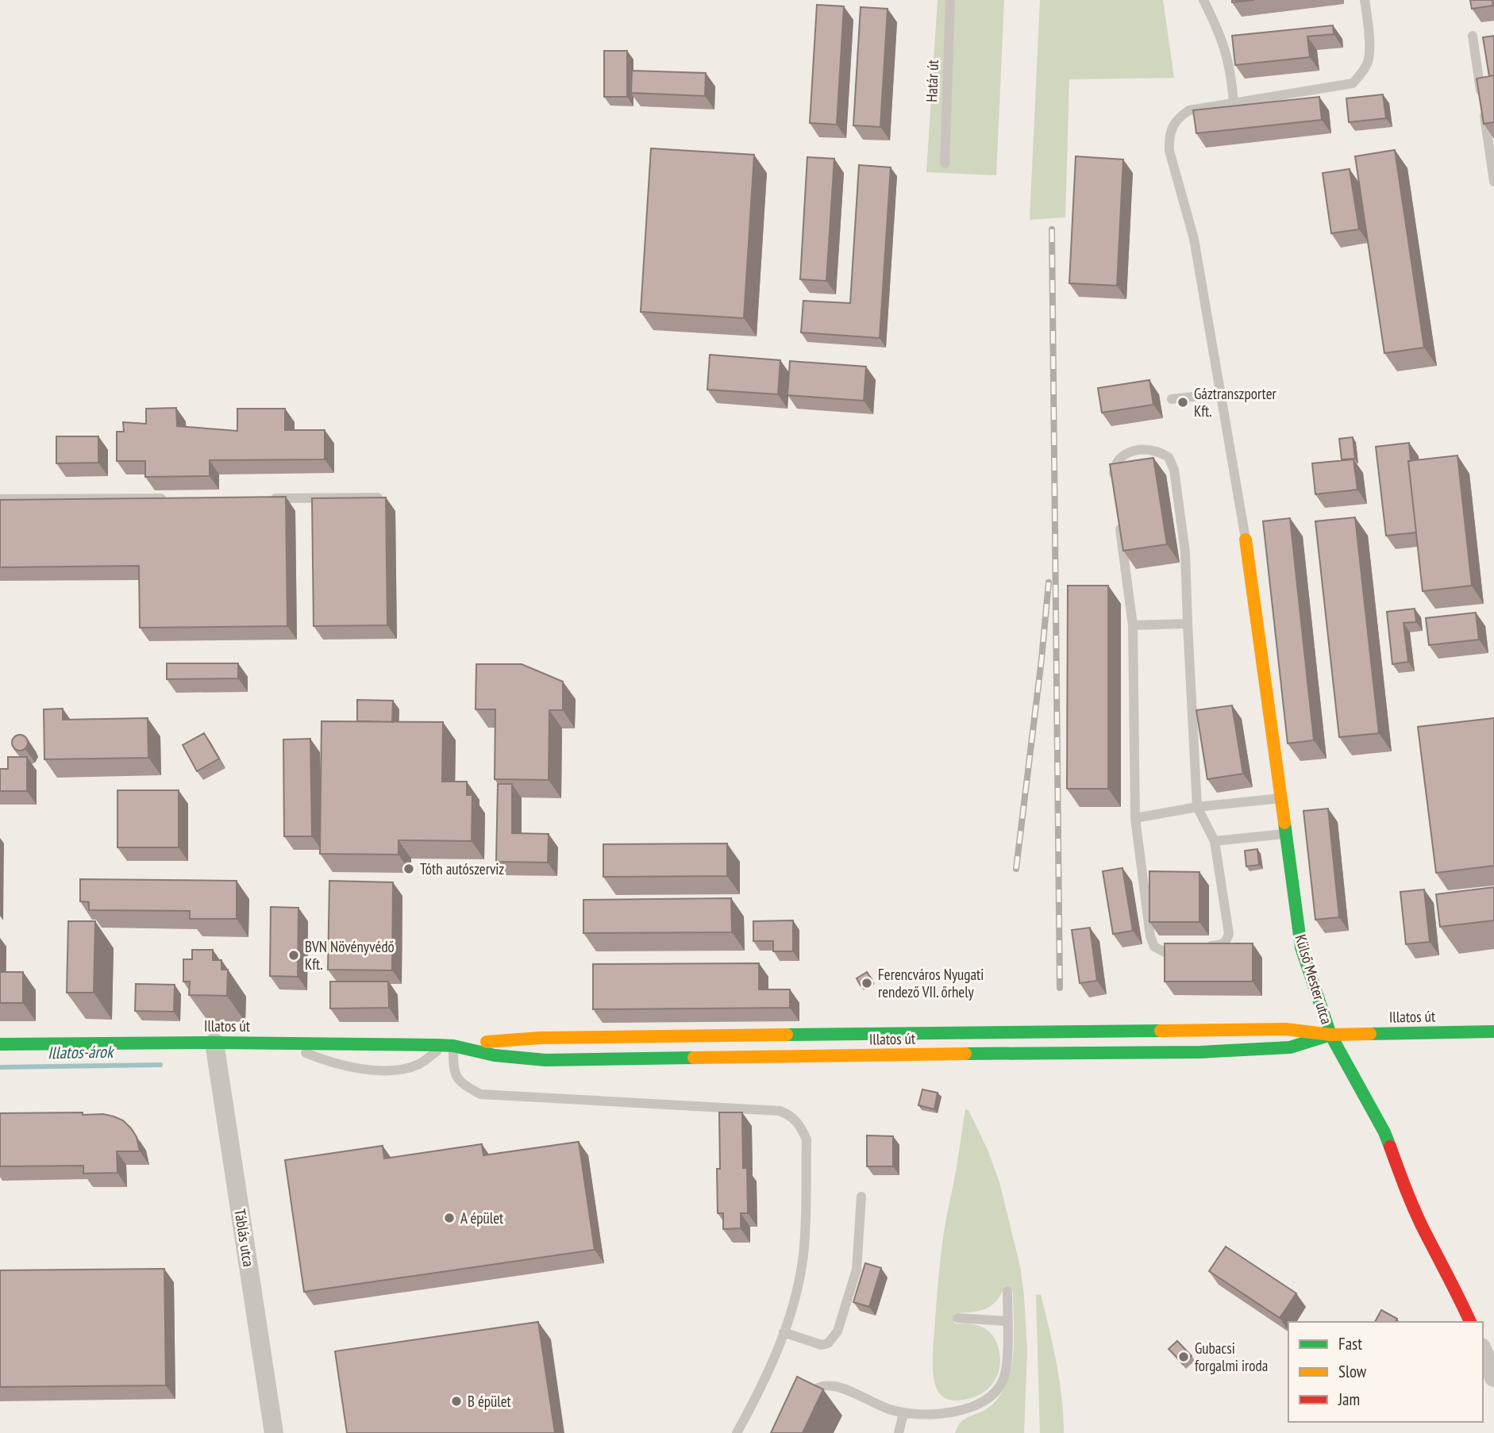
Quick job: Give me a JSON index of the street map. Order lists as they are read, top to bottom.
{
  "streets": {
    "street": ["Külső Mester utca", "Illatos út", "Táblás utca"],
    "lane": ["Határ út"]
  },
  "crossings": [
    ["Külső Mester utca", "Illatos út"],
    ["Illatos út", "Táblás utca"]
  ],
  "water": ["Illatos-árok"],
  "places": [
    "Gáztranszporter Kft.",
    "Tóth autószerviz",
    "BVN Növényvédő Kft.",
    "Ferencváros Nyugati rendező VII. őrhely",
    "A épület",
    "Gubacsi forgalmi iroda",
    "B épület"
  ],
  "legend": ["Fast", "Slow", "Jam"]
}
